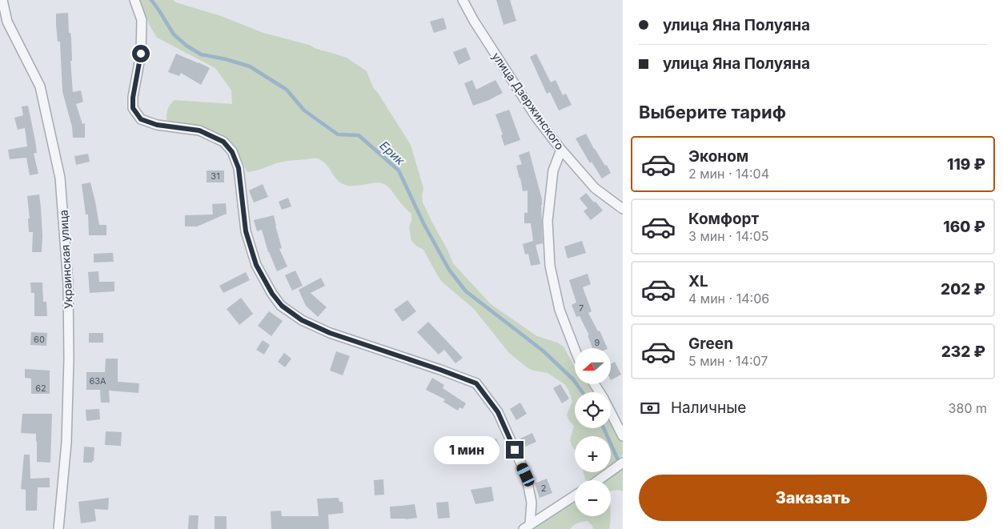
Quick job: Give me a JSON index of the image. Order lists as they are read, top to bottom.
{
  "streets": {
    "street": ["улица Дзержинского", "Украинская улица"]
  },
  "water": ["Ерик"],
  "house_numbers": [
    "31",
    "7",
    "60",
    "9",
    "63А",
    "62",
    "2"
  ],
  "north": "left",
  "page": {
    "banner": ["улица Яна Полуяна", "улица Яна Полуяна"],
    "heading": "Выберите тариф",
    "list": [
      {
        "name": "Эконом",
        "note": "2 мин · 14:04",
        "value": "119 ₽"
      },
      {
        "name": "Комфорт",
        "note": "3 мин · 14:05",
        "value": "160 ₽"
      },
      {
        "name": "XL",
        "note": "4 мин · 14:06",
        "value": "202 ₽"
      },
      {
        "name": "Green",
        "note": "5 мин · 14:07",
        "value": "232 ₽"
      }
    ],
    "map_buttons": ["+", "−"],
    "pay": ["Наличные", "380 m"],
    "bubble": "1 мин",
    "buttons": "Заказать"
  }
}
